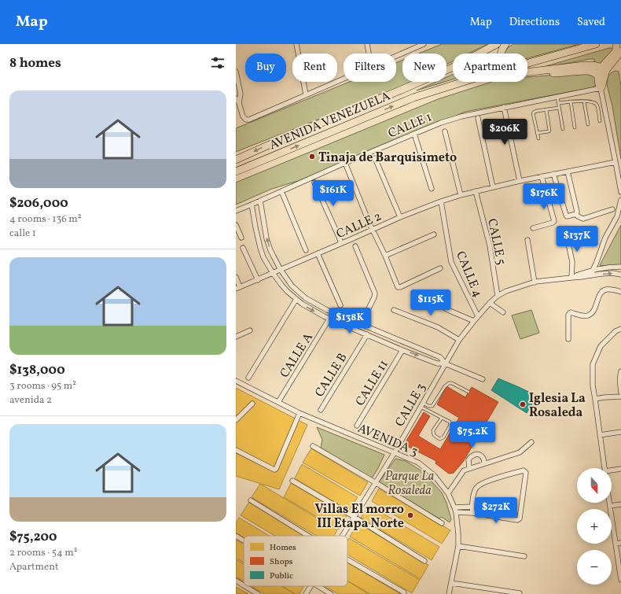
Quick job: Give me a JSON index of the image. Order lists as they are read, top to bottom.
{
  "streets": {
    "main road": ["AVENIDA VENEZUELA"],
    "street": [
      "CALLE 1",
      "CALLE 2",
      "CALLE 5",
      "CALLE 4",
      "CALLE A",
      "CALLE B",
      "CALLE 11",
      "CALLE 3",
      "AVENIDA 3"
    ]
  },
  "crossings": [
    ["CALLE 1", "CALLE 2"],
    ["CALLE 2", "CALLE 5"],
    ["CALLE 2", "CALLE 4"],
    ["CALLE 5", "CALLE 3"],
    ["CALLE 4", "CALLE 3"],
    ["CALLE A", "AVENIDA 3"],
    ["CALLE 3", "AVENIDA 3"]
  ],
  "parks": ["Parque La Rosaleda"],
  "places": ["Tinaja de Barquisimeto", "Iglesia La Rosaleda", "Villas El morro III Etapa Norte"],
  "legend": ["Homes", "Shops", "Public"],
  "north": "bottom",
  "page": {
    "header": "Map",
    "nav": ["Map", "Directions", "Saved"],
    "heading": "8 homes",
    "chip": [
      "Buy",
      "Rent",
      "Filters",
      "New",
      "Apartment"
    ],
    "list": [
      {
        "name": "$206,000",
        "note": "4 rooms · 136 m² · calle 1"
      },
      {
        "name": "$138,000",
        "note": "3 rooms · 95 m² · avenida 2"
      },
      {
        "name": "$75,200",
        "note": "2 rooms · 54 m² · Apartment"
      }
    ],
    "price": [
      "$206K",
      "$161K",
      "$176K",
      "$137K",
      "$115K",
      "$138K",
      "$75.2K",
      "$272K"
    ],
    "map_buttons": ["+", "−"]
  }
}
